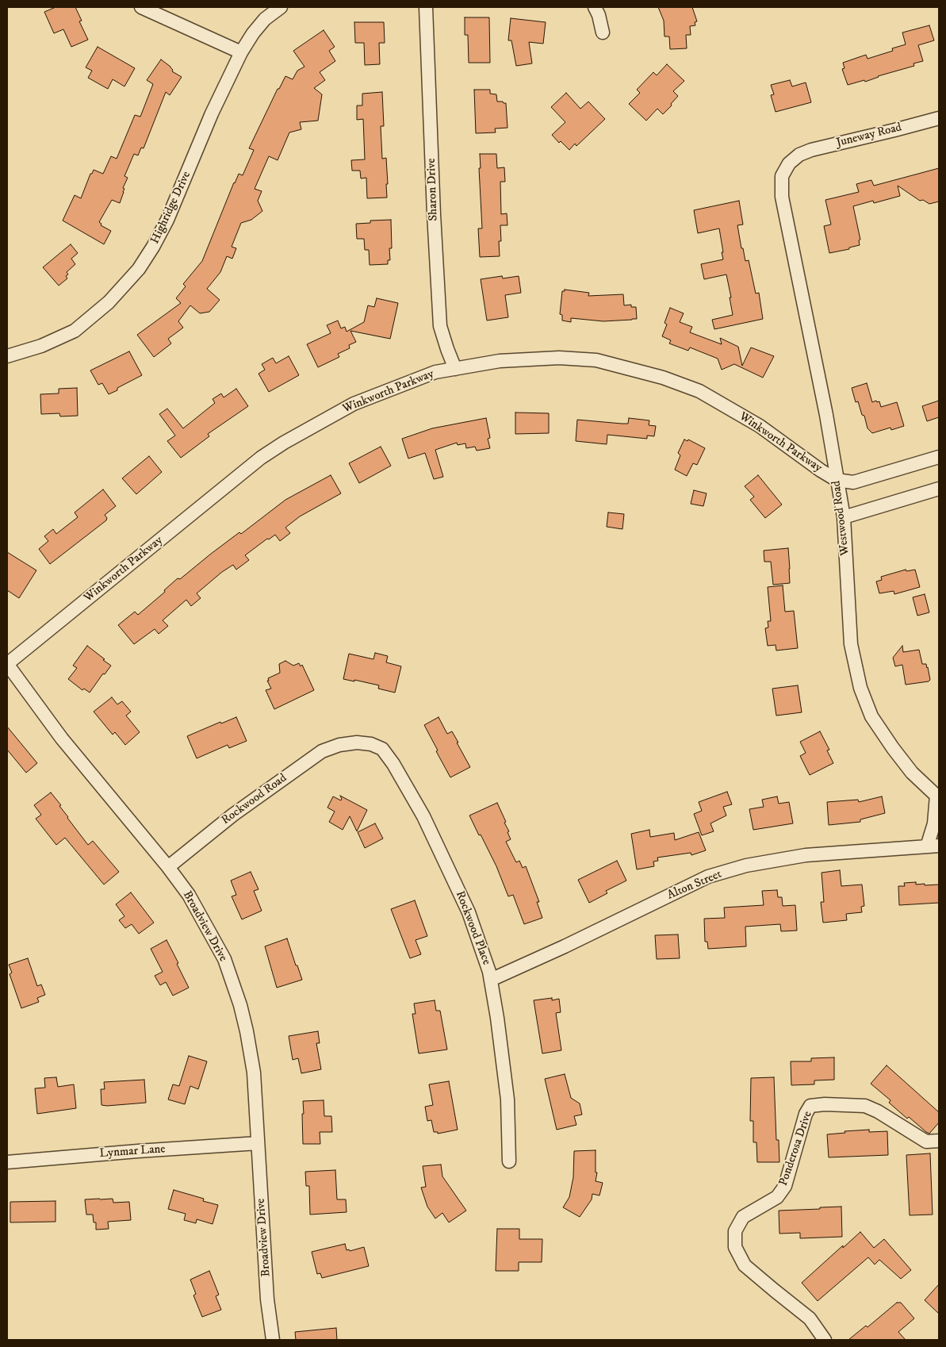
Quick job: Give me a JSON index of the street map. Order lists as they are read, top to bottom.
{
  "streets": {
    "street": [
      "Juneway Road",
      "Sharon Drive",
      "Highridge Drive",
      "Winkworth Parkway",
      "Westwood Road",
      "Rockwood Road",
      "Alton Street",
      "Broadview Drive",
      "Rockwood Place",
      "Ponderosa Drive",
      "Lynmar Lane"
    ]
  },
  "crossings": [
    ["Juneway Road", "Westwood Road"],
    ["Sharon Drive", "Winkworth Parkway"],
    ["Winkworth Parkway", "Westwood Road"],
    ["Winkworth Parkway", "Broadview Drive"],
    ["Westwood Road", "Alton Street"],
    ["Rockwood Road", "Broadview Drive"],
    ["Rockwood Road", "Rockwood Place"],
    ["Alton Street", "Rockwood Place"],
    ["Broadview Drive", "Lynmar Lane"]
  ]
}
